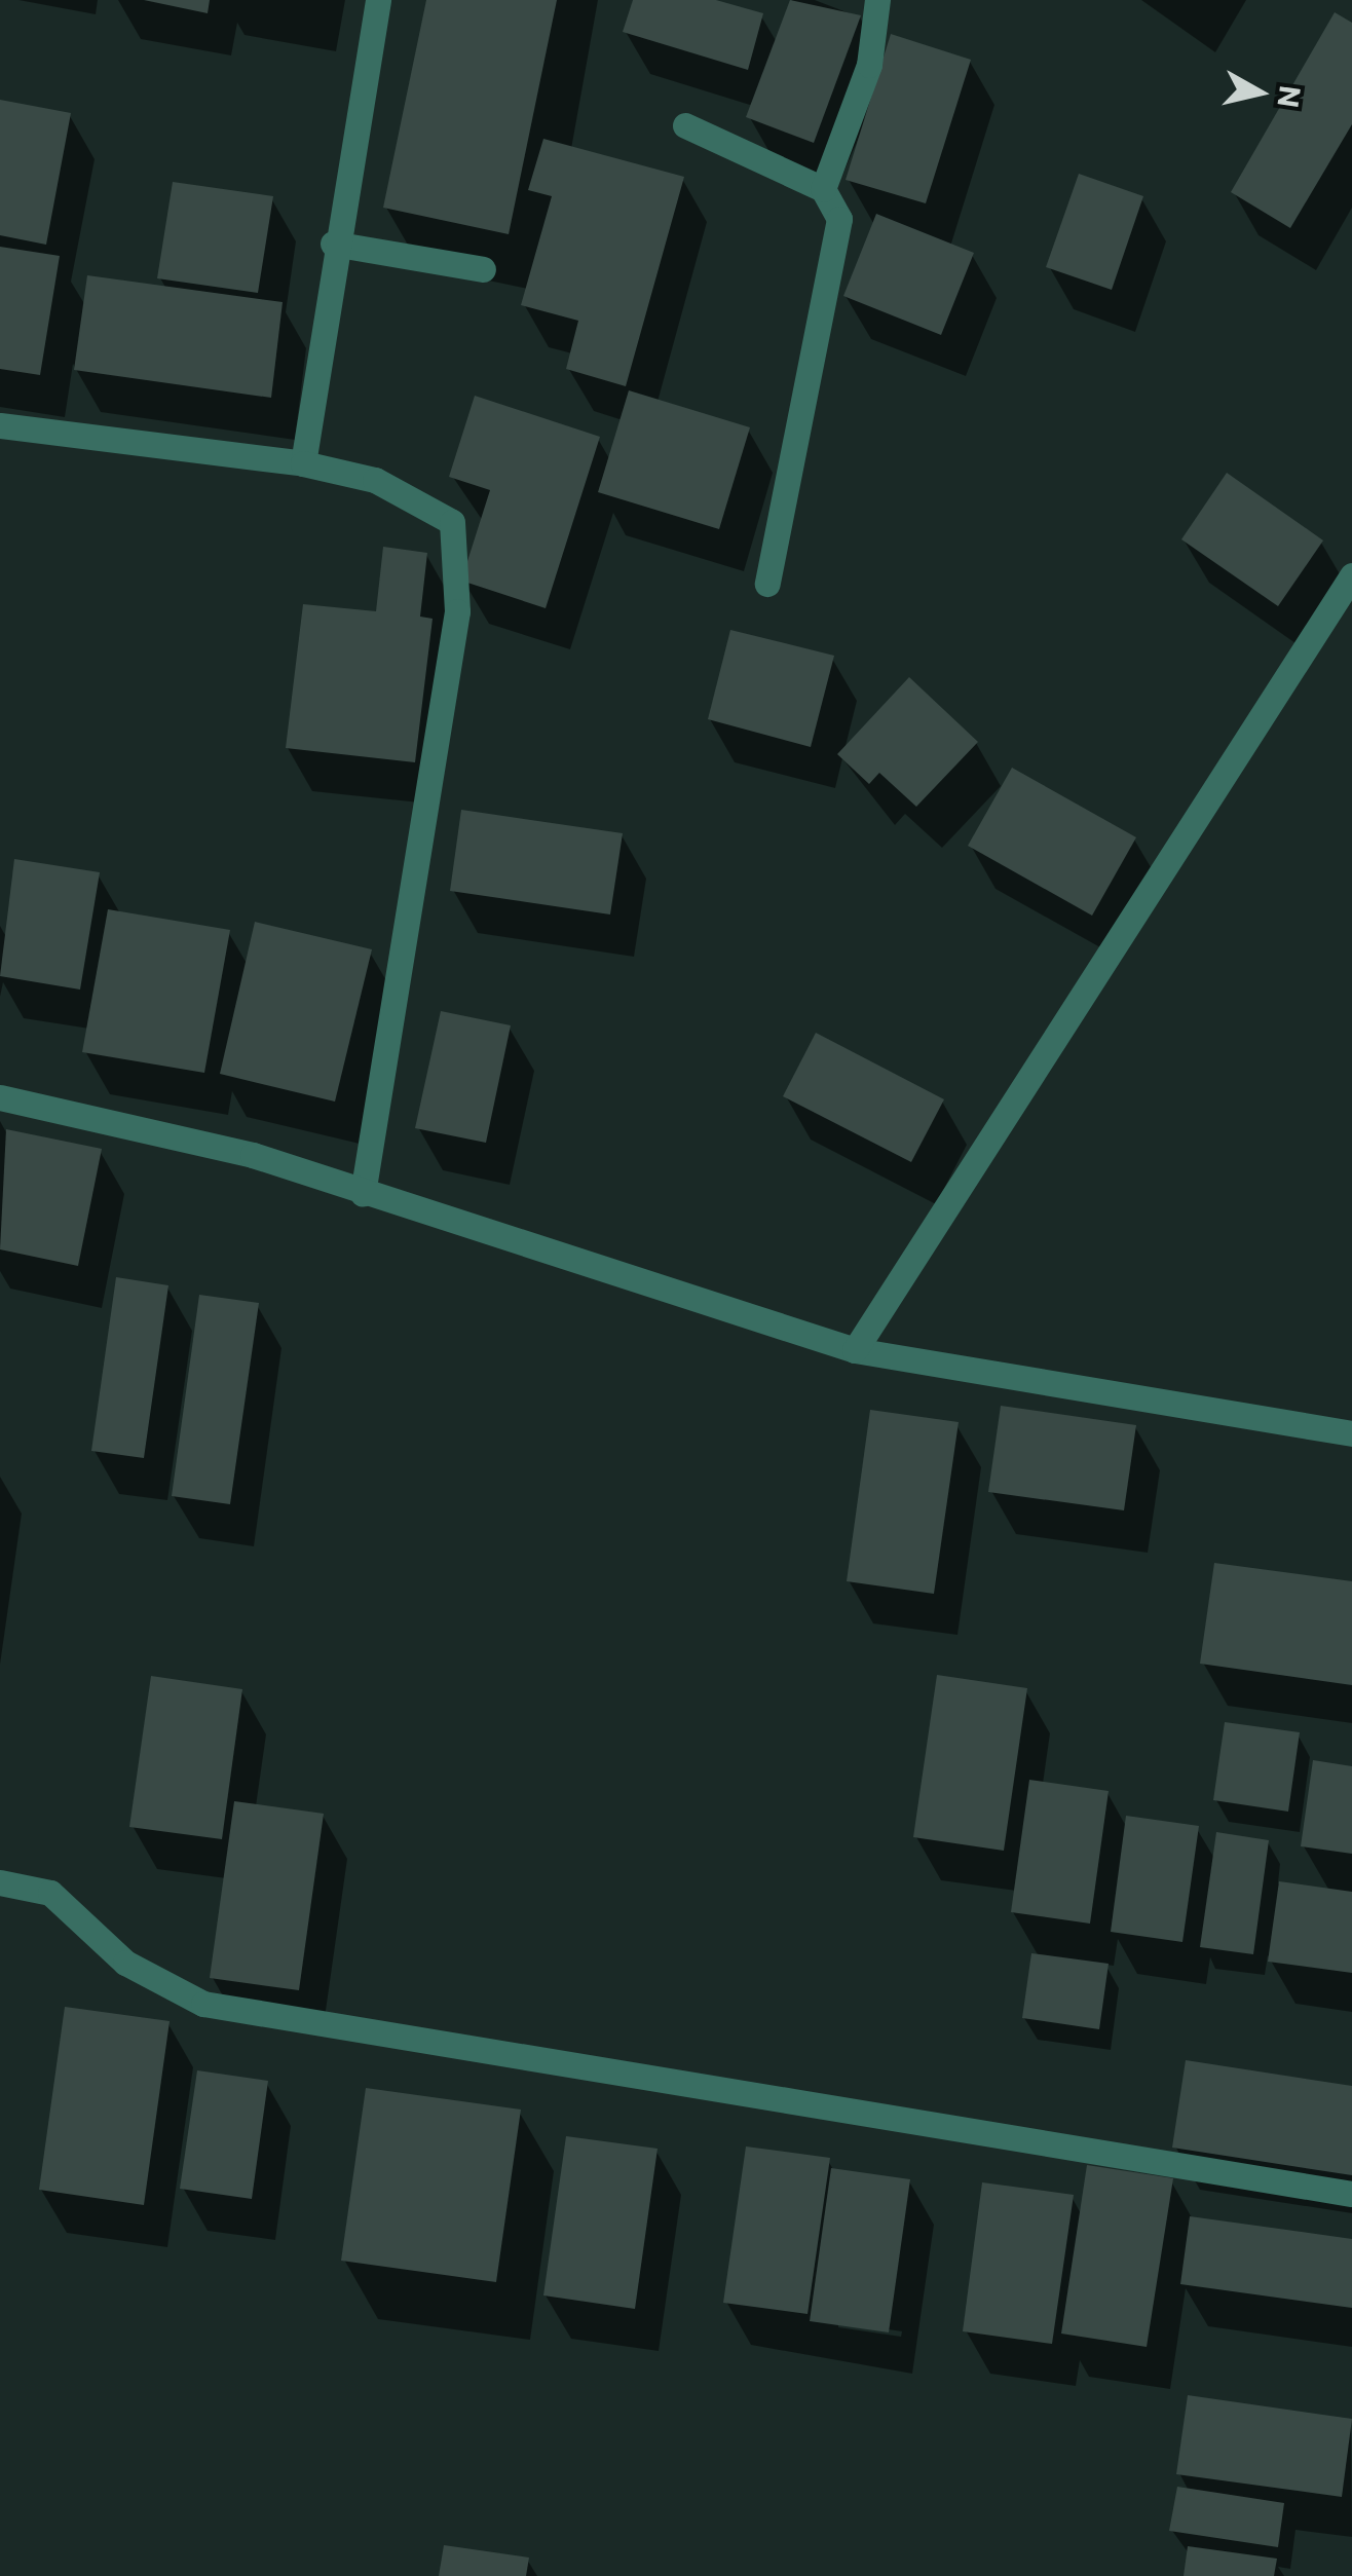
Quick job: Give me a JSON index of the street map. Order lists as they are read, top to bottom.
{
  "north": "right"
}
